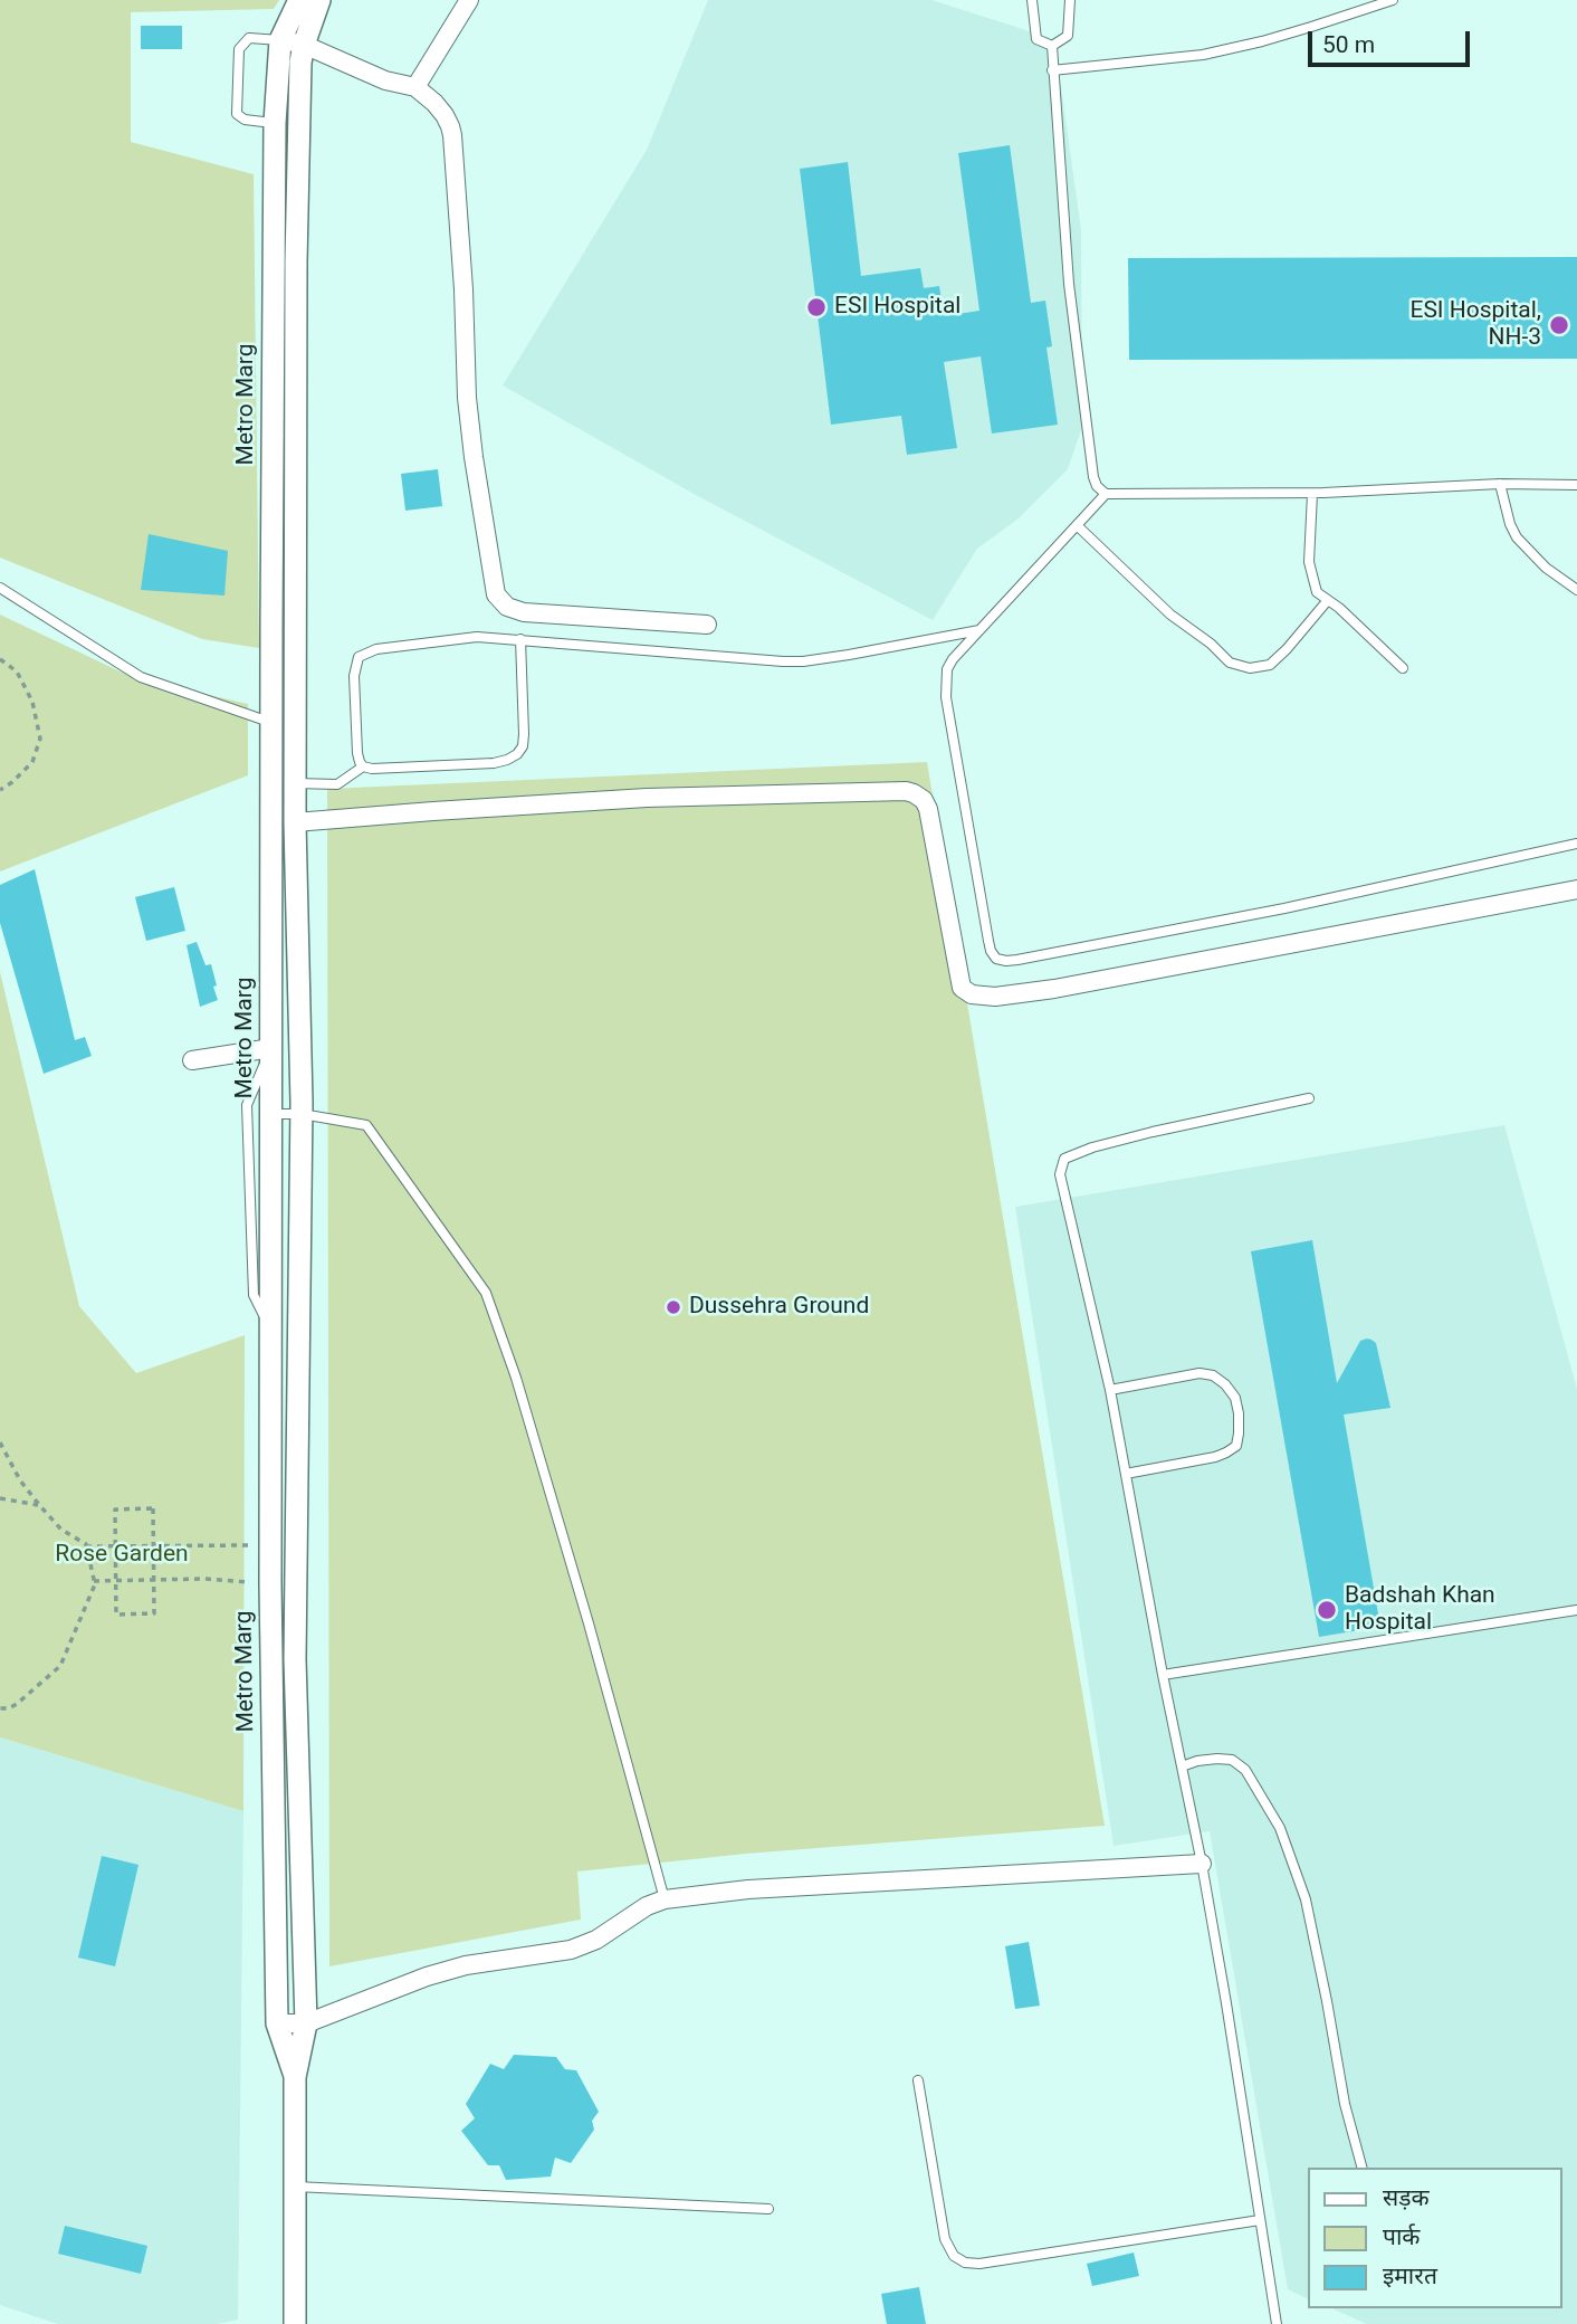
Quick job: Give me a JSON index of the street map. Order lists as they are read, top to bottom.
{
  "streets": {
    "street": ["Metro Marg"]
  },
  "parks": ["Rose Garden"],
  "places": [
    "ESI Hospital",
    "ESI Hospital, NH-3",
    "Dussehra Ground",
    "Badshah Khan Hospital"
  ],
  "legend": ["सड़क", "पार्क", "इमारत"],
  "scale_bar": "50 m"
}
